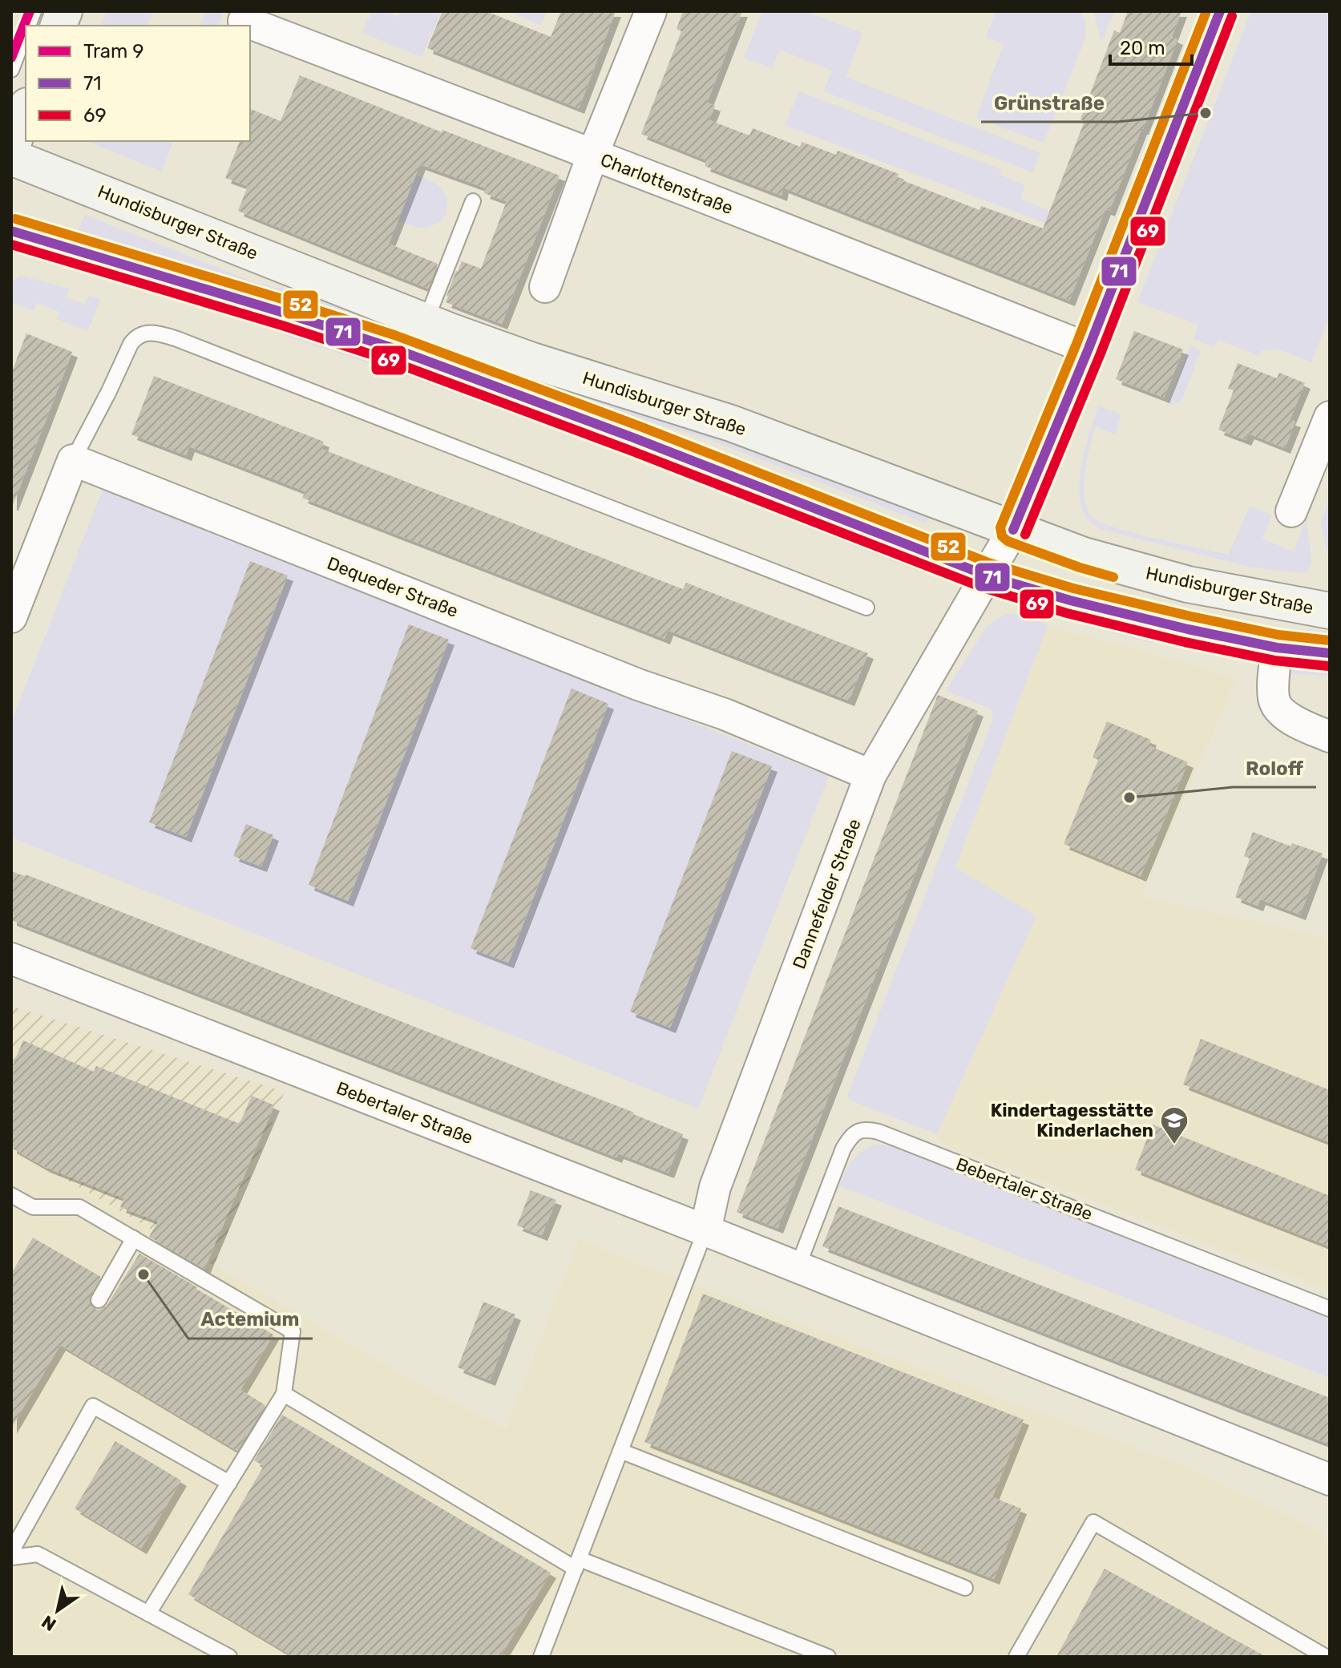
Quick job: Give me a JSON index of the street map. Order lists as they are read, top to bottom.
{
  "streets": {
    "main road": ["Hundisburger Straße"],
    "street": [
      "Charlottenstraße",
      "Dequeder Straße",
      "Dannefelder Straße",
      "Bebertaler Straße"
    ]
  },
  "crossings": [
    ["Charlottenstraße", "Dannefelder Straße"],
    ["Hundisburger Straße", "Dannefelder Straße"],
    ["Dequeder Straße", "Dannefelder Straße"],
    ["Dannefelder Straße", "Bebertaler Straße"]
  ],
  "places": {
    "other": ["Grünstraße", "Roloff", "Actemium"],
    "school or university": ["Kindertagesstätte Kinderlachen"]
  },
  "lines": [
    "tram line 9",
    "transit line 71",
    "transit line 52",
    "transit line 69"
  ],
  "legend": ["Tram 9", "71", "69"],
  "scale_bar": "20 m",
  "north": "bottom left"
}
